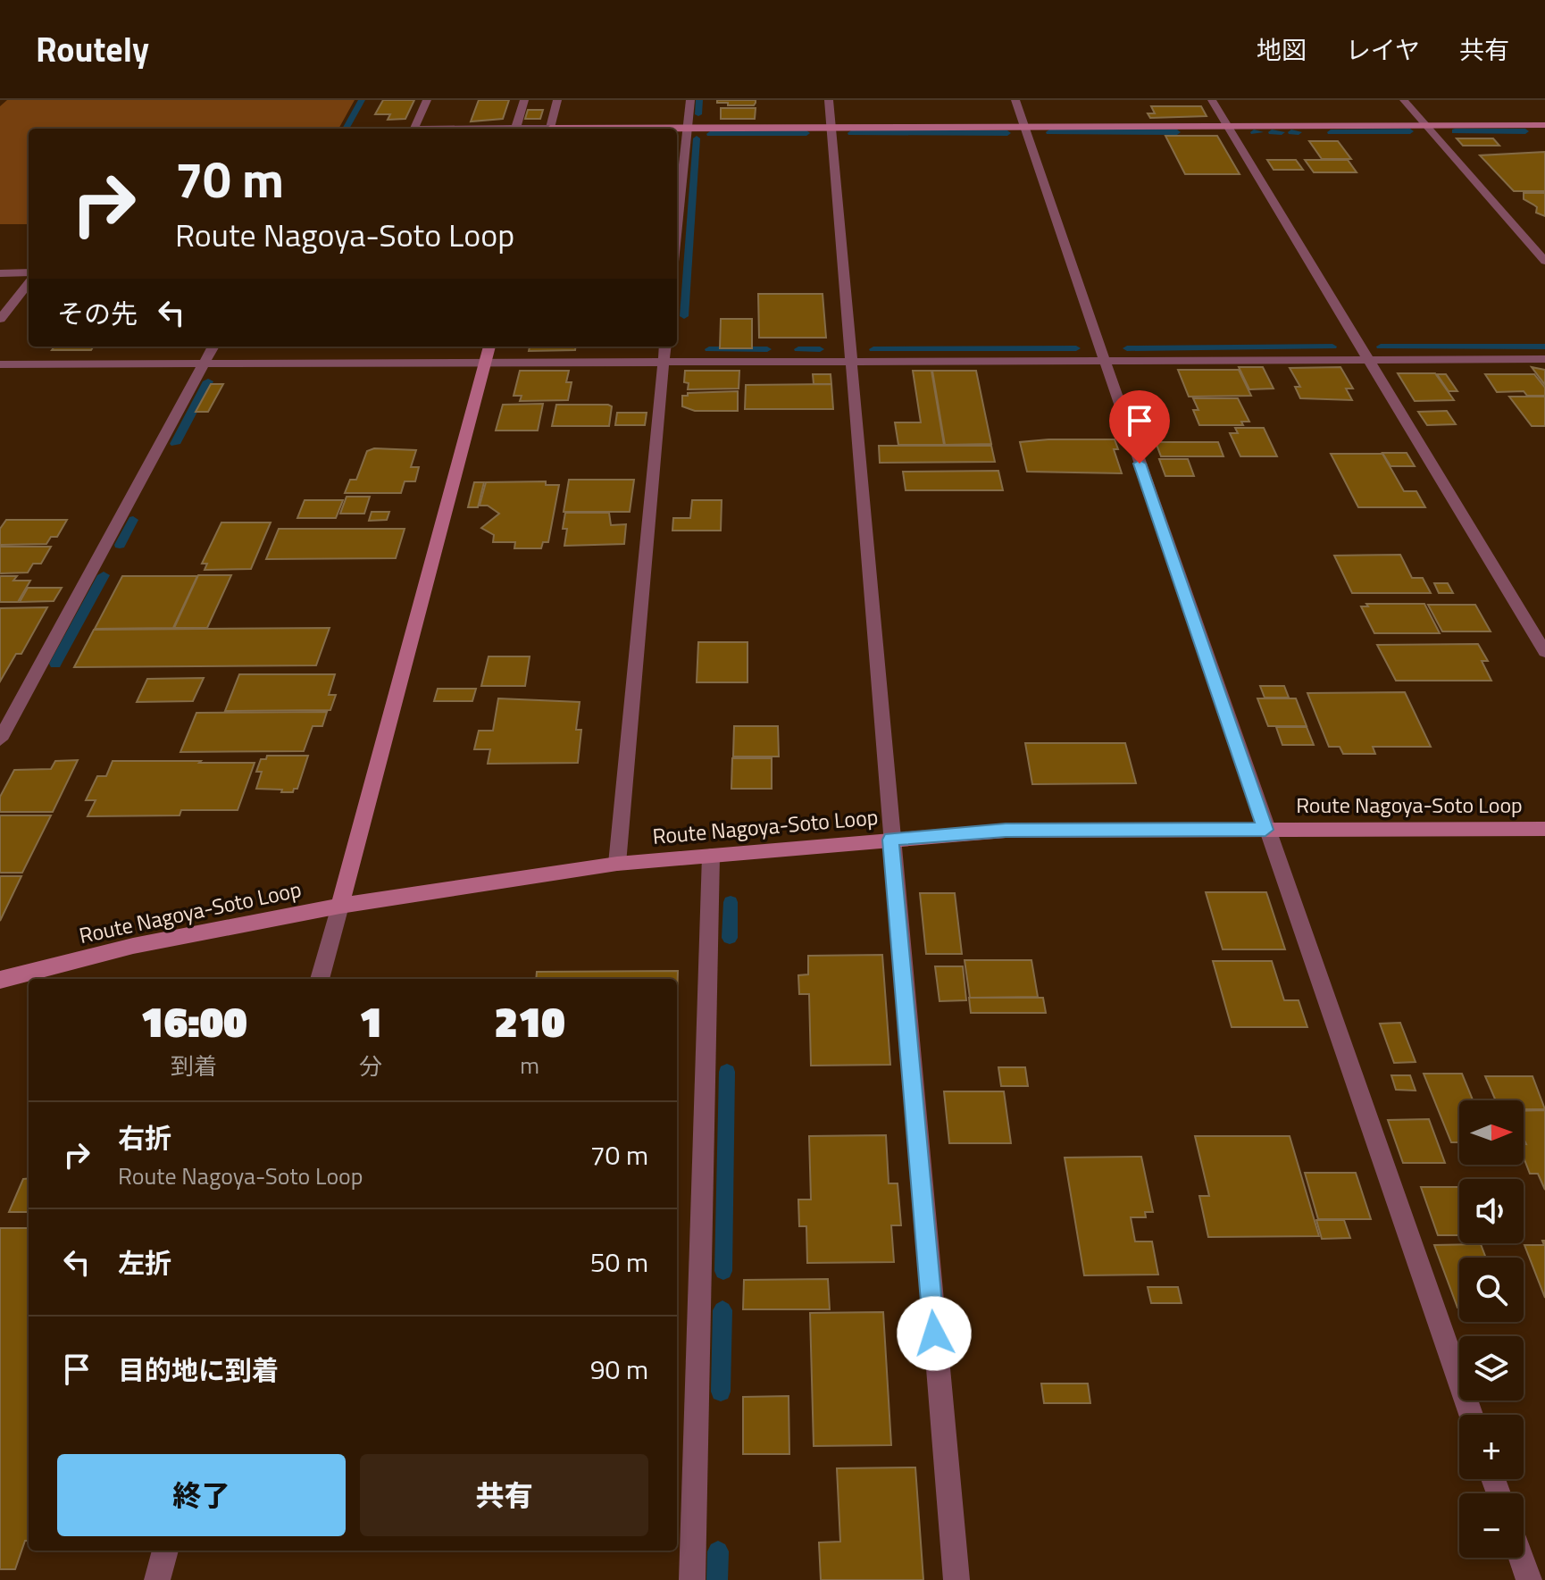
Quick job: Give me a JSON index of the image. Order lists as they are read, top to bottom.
{
  "streets": {
    "street": ["Route Nagoya-Soto Loop"]
  },
  "north": "right",
  "page": {
    "header": "Routely",
    "nav": ["地図", "レイヤ", "共有"],
    "turn": ["70 m", "Route Nagoya-Soto Loop"],
    "then": "その先",
    "eta": [
      "16:00",
      "到着",
      "1",
      "分",
      "210",
      "m"
    ],
    "map_buttons": ["+", "−"],
    "list": [
      {
        "name": "右折",
        "note": "Route Nagoya-Soto Loop",
        "value": "70 m"
      },
      {
        "name": "左折",
        "value": "50 m"
      },
      {
        "name": "目的地に到着",
        "value": "90 m"
      }
    ],
    "buttons": ["終了", "共有"]
  }
}
